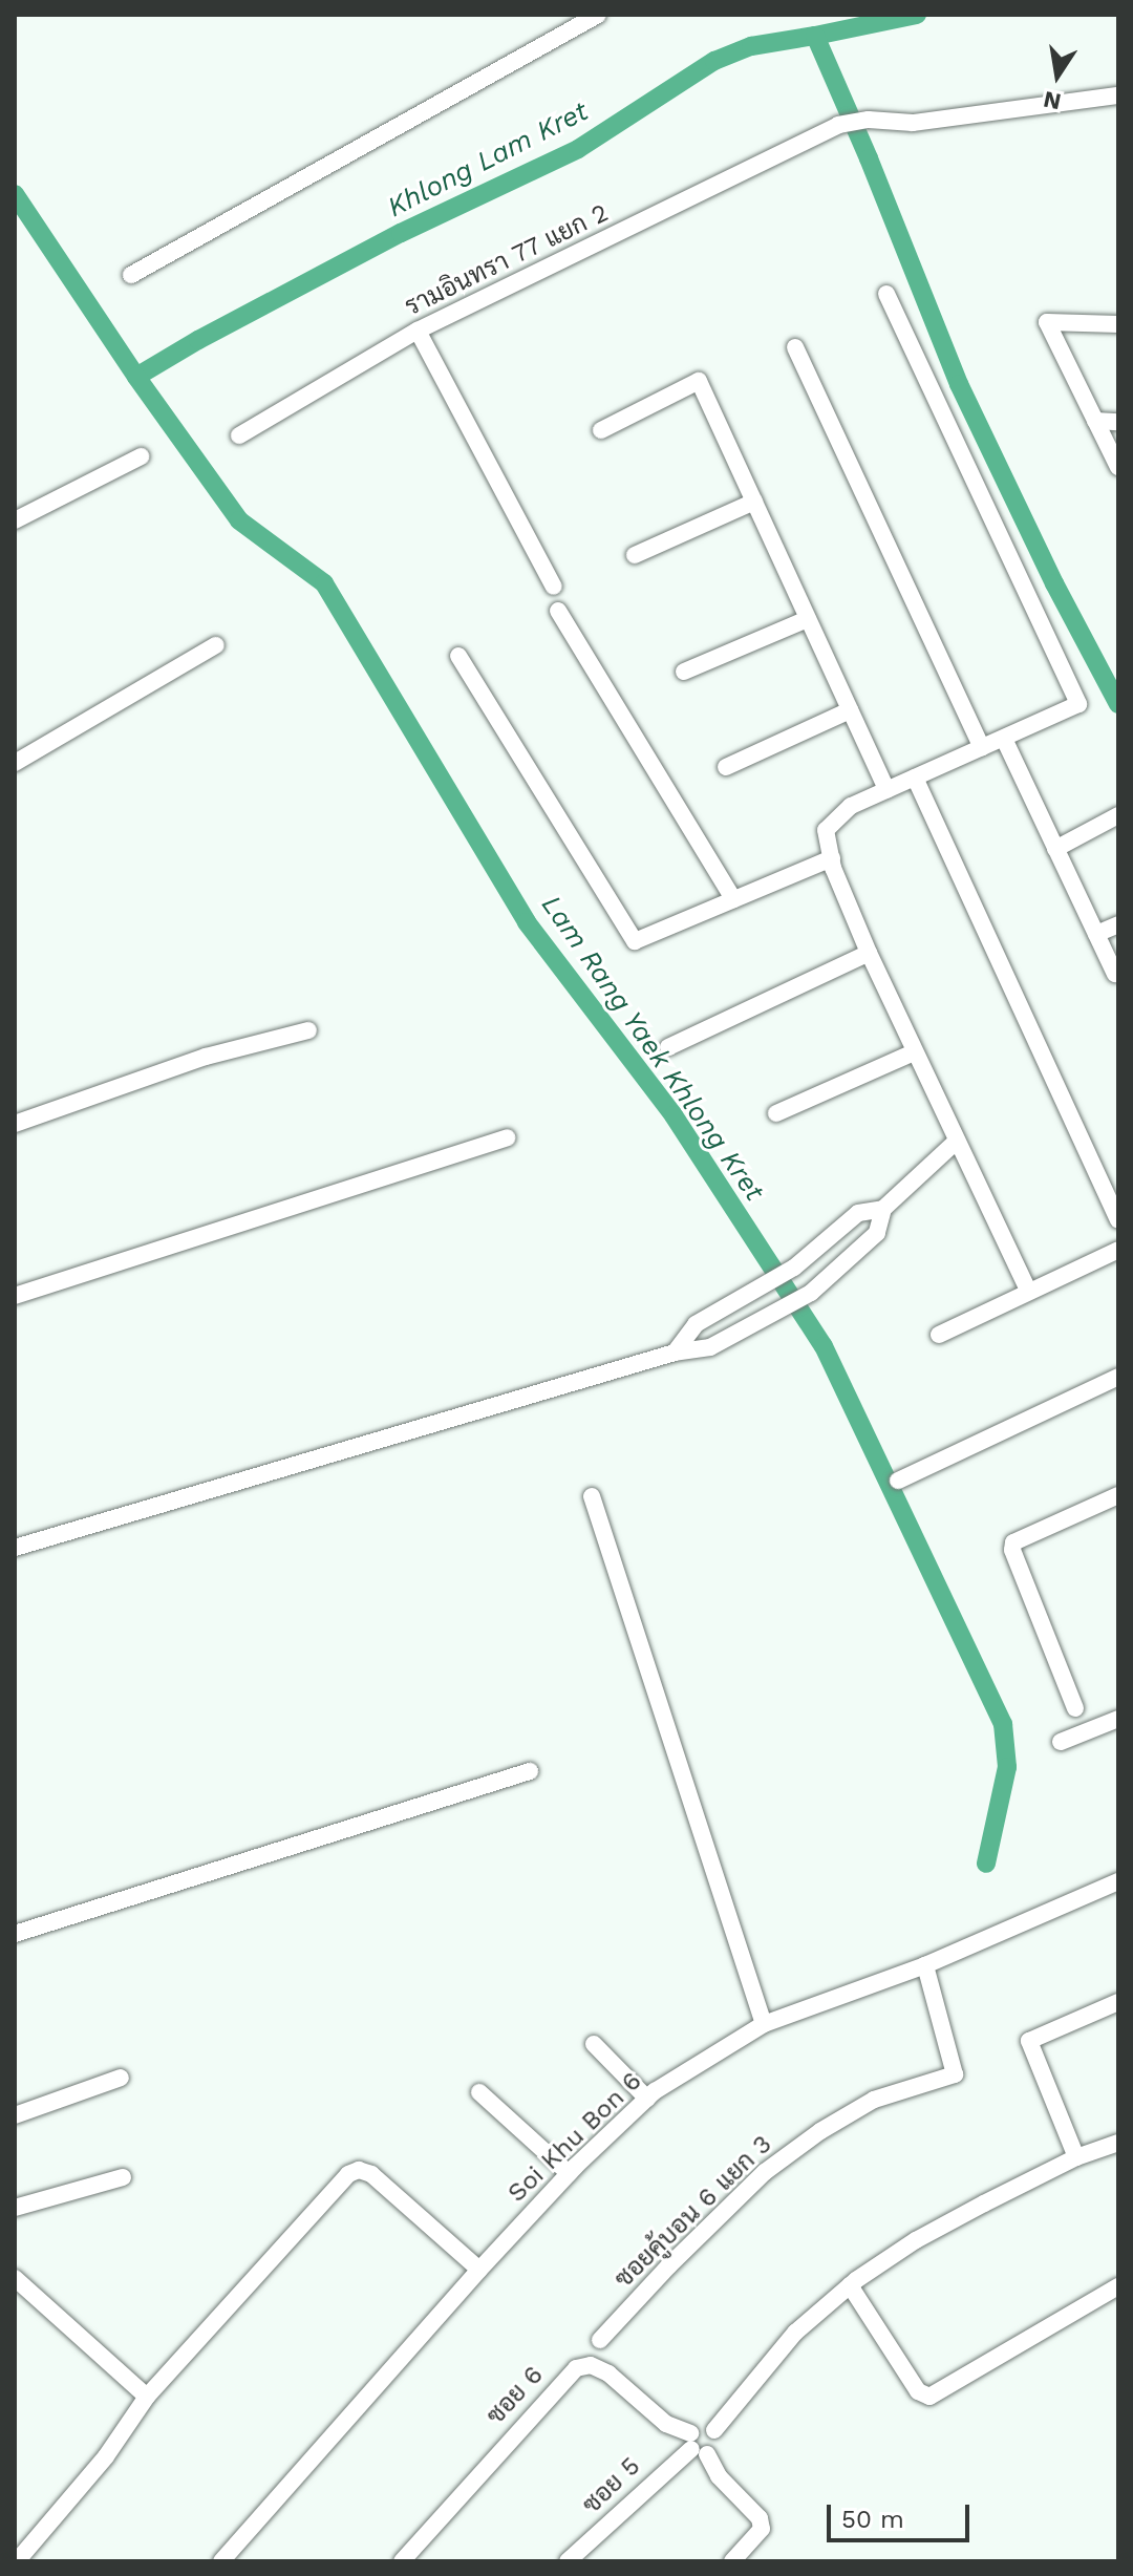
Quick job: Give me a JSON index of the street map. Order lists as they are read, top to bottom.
{
  "streets": {
    "street": [
      "รามอินทรา 77 แยก 2",
      "Soi Khu Bon 6",
      "ซอยคู้บอน 6 แยก 3",
      "ซอย 6",
      "ซอย 5"
    ]
  },
  "crossings": [
    ["Soi Khu Bon 6", "ซอยคู้บอน 6 แยก 3"],
    ["ซอย 6", "ซอย 5"]
  ],
  "water": ["Khlong Lam Kret", "Lam Rang Yaek Khlong Kret"],
  "scale_bar": "50 m",
  "north": "bottom"
}
